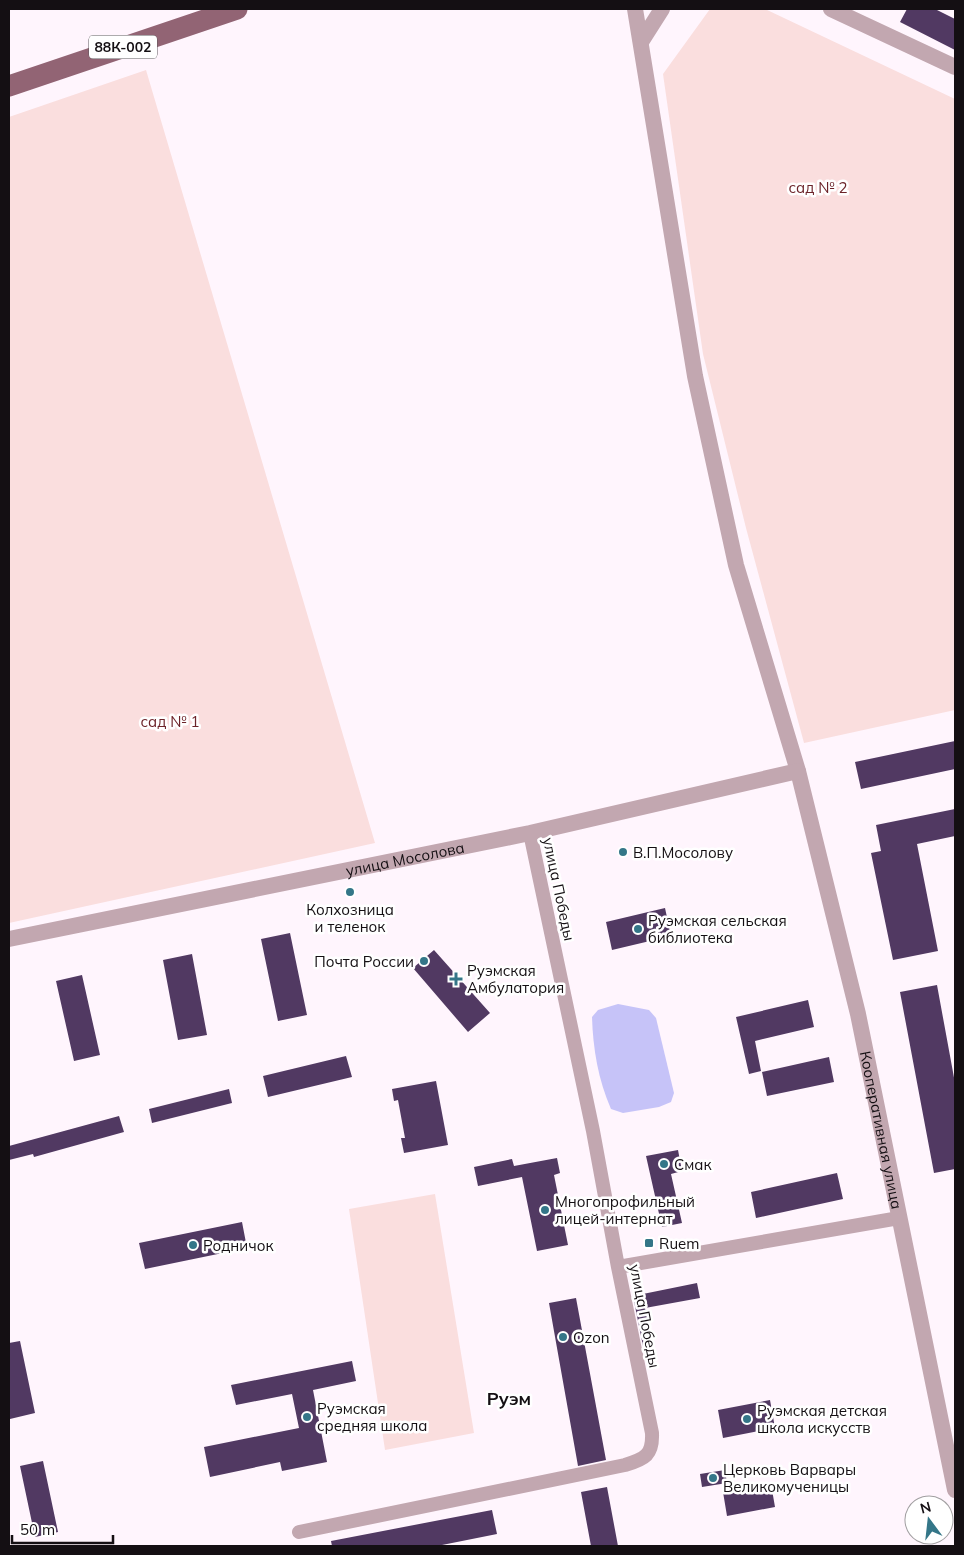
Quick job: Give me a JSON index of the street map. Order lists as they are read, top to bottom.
{
  "streets": {
    "main road": ["88К-002"],
    "street": ["улица Мосолова", "улица Победы", "Кооперативная улица"]
  },
  "crossings": [
    ["улица Мосолова", "улица Победы"],
    ["улица Мосолова", "Кооперативная улица"]
  ],
  "districts": ["Руэм"],
  "parks": ["сад № 2", "сад № 1"],
  "places": {
    "other": [
      "В.П.Мосолову",
      "Колхозница и теленок",
      "Руэмская сельская библиотека",
      "Почта России",
      "Смак",
      "Многопрофильный лицей-интернат",
      "Родничок",
      "Ozon",
      "Руэмская средняя школа",
      "Руэмская детская школа искусств",
      "Церковь Варвары Великомученицы"
    ],
    "health": ["Руэмская Амбулатория"],
    "transit": ["Ruem"]
  },
  "scale_bar": "50 m",
  "north": "top"
}
